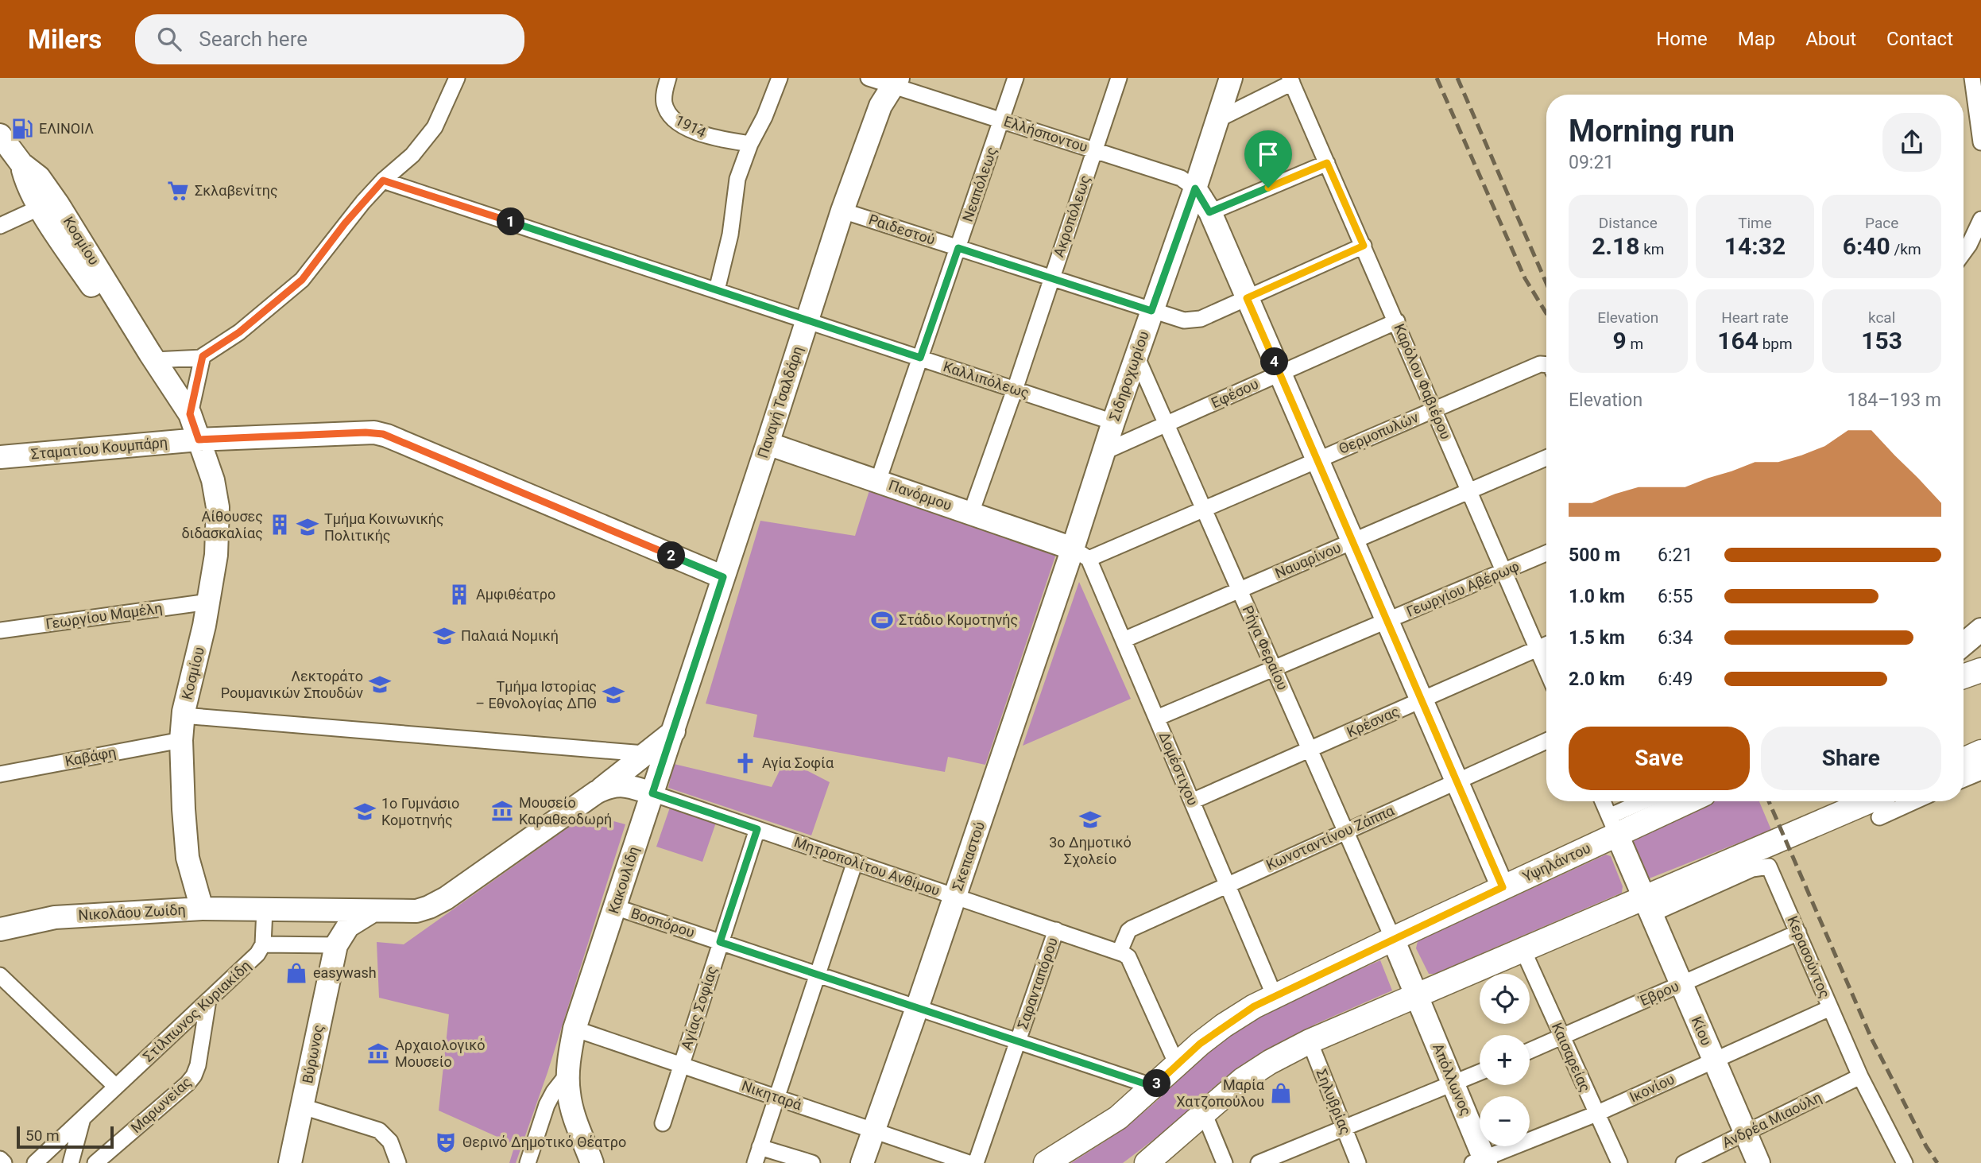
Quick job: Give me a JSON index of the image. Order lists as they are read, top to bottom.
{
  "streets": {
    "main road": ["Υψηλάντου"],
    "street": [
      "1914",
      "Ελλήσποντου",
      "Νεαπόλεως",
      "Ακροπόλεως",
      "Ραιδεστού",
      "Κοσμίου",
      "Σιδηροχωρίου",
      "Καλλιπόλεως",
      "Καρόλου Φαβιέρου",
      "Εφέσου",
      "Παναγή Τσαλδάρη",
      "Θερμοπυλών",
      "Σταματίου Κουμπάρη",
      "Πανόρμου",
      "Ναυαρίνου",
      "Γεωργίου Αβέρωφ",
      "Γεωργίου Μαμέλη",
      "Ρήγα Φεραίου",
      "Κρέσνας",
      "Καβάφη",
      "Δομέστιχου",
      "Κωνσταντίνου Ζάππα",
      "Σκεπαστού",
      "Μητροπολίτου Ανθίμου",
      "Κακουλίδη",
      "Νικολάου Ζωίδη",
      "Βοσπόρου",
      "Κερασούντος",
      "Σαρανταπόρου",
      "Έβρου",
      "Αγίας Σοφίας",
      "Στίλπωνος Κυριακίδη",
      "Κίου",
      "Βύρωνος",
      "Καισαρείας",
      "Απόλλωνος",
      "Ικονίου",
      "Νικηταρά",
      "Σηλυβρίας",
      "Μαρωνείας",
      "Ανδρέα Μιαούλη"
    ]
  },
  "crossings": [
    ["Ελλήσποντου", "Νεαπόλεως"],
    ["Ελλήσποντου", "Ακροπόλεως"],
    ["Ελλήσποντου", "Σιδηροχωρίου"],
    ["Ελλήσποντου", "Παναγή Τσαλδάρη"],
    ["Νεαπόλεως", "Ραιδεστού"],
    ["Νεαπόλεως", "Καλλιπόλεως"],
    ["Νεαπόλεως", "Πανόρμου"],
    ["Ακροπόλεως", "Ραιδεστού"],
    ["Ακροπόλεως", "Καλλιπόλεως"],
    ["Ακροπόλεως", "Πανόρμου"],
    ["Ραιδεστού", "Σιδηροχωρίου"],
    ["Ραιδεστού", "Καρόλου Φαβιέρου"],
    ["Ραιδεστού", "Παναγή Τσαλδάρη"],
    ["Κοσμίου", "Σταματίου Κουμπάρη"],
    ["Κοσμίου", "Γεωργίου Μαμέλη"],
    ["Κοσμίου", "Καβάφη"],
    ["Κοσμίου", "Νικολάου Ζωίδη"],
    ["Σιδηροχωρίου", "Καλλιπόλεως"],
    ["Σιδηροχωρίου", "Εφέσου"],
    ["Σιδηροχωρίου", "Θερμοπυλών"],
    ["Σιδηροχωρίου", "Πανόρμου"],
    ["Σιδηροχωρίου", "Ρήγα Φεραίου"],
    ["Σιδηροχωρίου", "Δομέστιχου"],
    ["Σιδηροχωρίου", "Σκεπαστού"],
    ["Καλλιπόλεως", "Παναγή Τσαλδάρη"],
    ["Καρόλου Φαβιέρου", "Εφέσου"],
    ["Καρόλου Φαβιέρου", "Θερμοπυλών"],
    ["Καρόλου Φαβιέρου", "Ναυαρίνου"],
    ["Καρόλου Φαβιέρου", "Γεωργίου Αβέρωφ"],
    ["Καρόλου Φαβιέρου", "Κρέσνας"],
    ["Εφέσου", "Ρήγα Φεραίου"],
    ["Παναγή Τσαλδάρη", "Σταματίου Κουμπάρη"],
    ["Παναγή Τσαλδάρη", "Πανόρμου"],
    ["Παναγή Τσαλδάρη", "Κακουλίδη"],
    ["Θερμοπυλών", "Πανόρμου"],
    ["Θερμοπυλών", "Ρήγα Φεραίου"],
    ["Θερμοπυλών", "Δομέστιχου"],
    ["Θερμοπυλών", "Σκεπαστού"],
    ["Πανόρμου", "Δομέστιχου"],
    ["Πανόρμου", "Σκεπαστού"],
    ["Ναυαρίνου", "Ρήγα Φεραίου"],
    ["Ναυαρίνου", "Δομέστιχου"],
    ["Γεωργίου Αβέρωφ", "Ρήγα Φεραίου"],
    ["Γεωργίου Αβέρωφ", "Δομέστιχου"],
    ["Ρήγα Φεραίου", "Κρέσνας"],
    ["Ρήγα Φεραίου", "Κωνσταντίνου Ζάππα"],
    ["Ρήγα Φεραίου", "Υψηλάντου"],
    ["Ρήγα Φεραίου", "Απόλλωνος"],
    ["Κρέσνας", "Δομέστιχου"],
    ["Δομέστιχου", "Κωνσταντίνου Ζάππα"],
    ["Δομέστιχου", "Σκεπαστού"],
    ["Δομέστιχου", "Υψηλάντου"],
    ["Κωνσταντίνου Ζάππα", "Μητροπολίτου Ανθίμου"],
    ["Σκεπαστού", "Μητροπολίτου Ανθίμου"],
    ["Σκεπαστού", "Βοσπόρου"],
    ["Σκεπαστού", "Νικηταρά"],
    ["Υψηλάντου", "Βοσπόρου"],
    ["Υψηλάντου", "Κίου"],
    ["Υψηλάντου", "Απόλλωνος"],
    ["Μητροπολίτου Ανθίμου", "Κακουλίδη"],
    ["Μητροπολίτου Ανθίμου", "Σαρανταπόρου"],
    ["Μητροπολίτου Ανθίμου", "Αγίας Σοφίας"],
    ["Κακουλίδη", "Βοσπόρου"],
    ["Κακουλίδη", "Νικηταρά"],
    ["Βοσπόρου", "Σαρανταπόρου"],
    ["Βοσπόρου", "Αγίας Σοφίας"],
    ["Κερασούντος", "Έβρου"],
    ["Κερασούντος", "Κίου"],
    ["Κερασούντος", "Ικονίου"],
    ["Κερασούντος", "Ανδρέα Μιαούλη"],
    ["Έβρου", "Κίου"],
    ["Έβρου", "Καισαρείας"],
    ["Αγίας Σοφίας", "Νικηταρά"],
    ["Στίλπωνος Κυριακίδη", "Μαρωνείας"],
    ["Κίου", "Ικονίου"],
    ["Κίου", "Ανδρέα Μιαούλη"],
    ["Καισαρείας", "Ικονίου"],
    ["Απόλλωνος", "Ικονίου"]
  ],
  "places": {
    "fuel station": ["ΕΛΙΝΟΙΛ"],
    "supermarket": ["Σκλαβενίτης"],
    "building": ["Αίθουσες διδασκαλίας", "Αμφιθέατρο"],
    "school or university": [
      "Τμήμα Κοινωνικής Πολιτικής",
      "Παλαιά Νομική",
      "Λεκτοράτο Ρουμανικών Σπουδών",
      "Τμήμα Ιστορίας – Εθνολογίας ΔΠΘ",
      "1ο Γυμνάσιο Κομοτηνής",
      "3ο Δημοτικό Σχολείο"
    ],
    "sports": ["Στάδιο Κομοτηνής"],
    "church": ["Αγία Σοφία"],
    "museum": ["Μουσείο Καραθεοδωρή", "Αρχαιολογικό Μουσείο"],
    "shop": ["easywash", "Μαρία Χατζοπούλου"],
    "theatre": ["Θερινό Δημοτικό Θέατρο"]
  },
  "scale_bar": "50 m",
  "page": {
    "header": "Milers",
    "search": "Search here",
    "nav": [
      "Home",
      "Map",
      "About",
      "Contact"
    ],
    "heading": ["Morning run", "09:21"],
    "stats": [
      ["Distance", "2.18 km"],
      ["Time", "14:32"],
      ["Pace", "6:40 /km"],
      ["Elevation", "9 m"],
      ["Heart rate", "164 bpm"],
      ["kcal", "153"]
    ],
    "pins": [
      "1",
      "4",
      "2",
      "3"
    ],
    "chart": ["Elevation", "184–193 m"],
    "list": [
      {
        "name": "500 m",
        "note": "6:21"
      },
      {
        "name": "1.0 km",
        "note": "6:55"
      },
      {
        "name": "1.5 km",
        "note": "6:34"
      },
      {
        "name": "2.0 km",
        "note": "6:49"
      }
    ],
    "buttons": ["Save", "Share"],
    "map_buttons": ["+", "−"],
    "scale": "50 m"
  }
}
